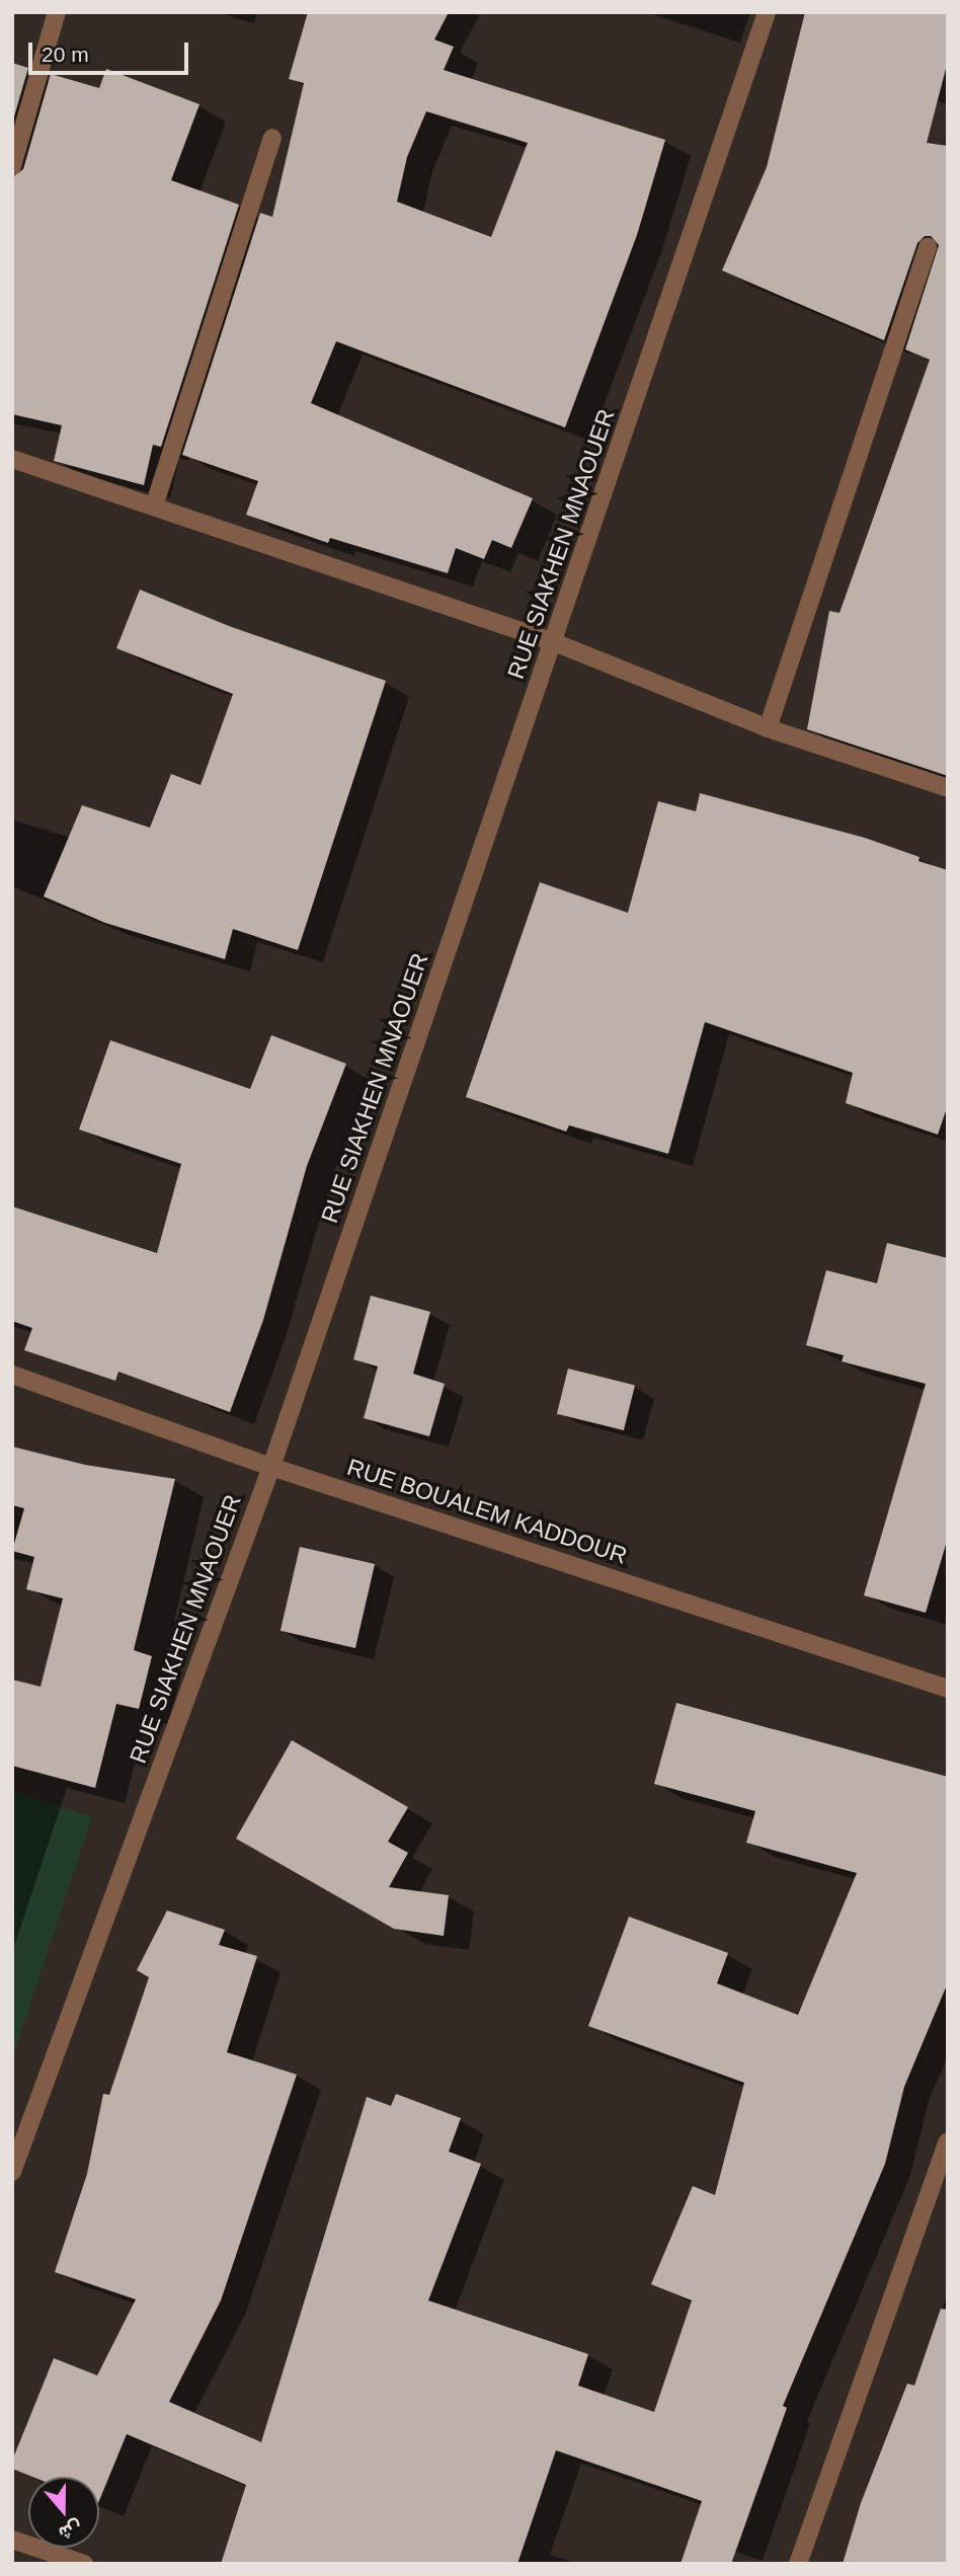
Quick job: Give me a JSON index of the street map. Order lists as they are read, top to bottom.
{
  "streets": {
    "street": ["RUE SIAKHEN MNAOUER", "RUE BOUALEM KADDOUR"]
  },
  "crossings": [
    ["RUE SIAKHEN MNAOUER", "RUE BOUALEM KADDOUR"]
  ],
  "scale_bar": "20 m",
  "north": "bottom"
}
